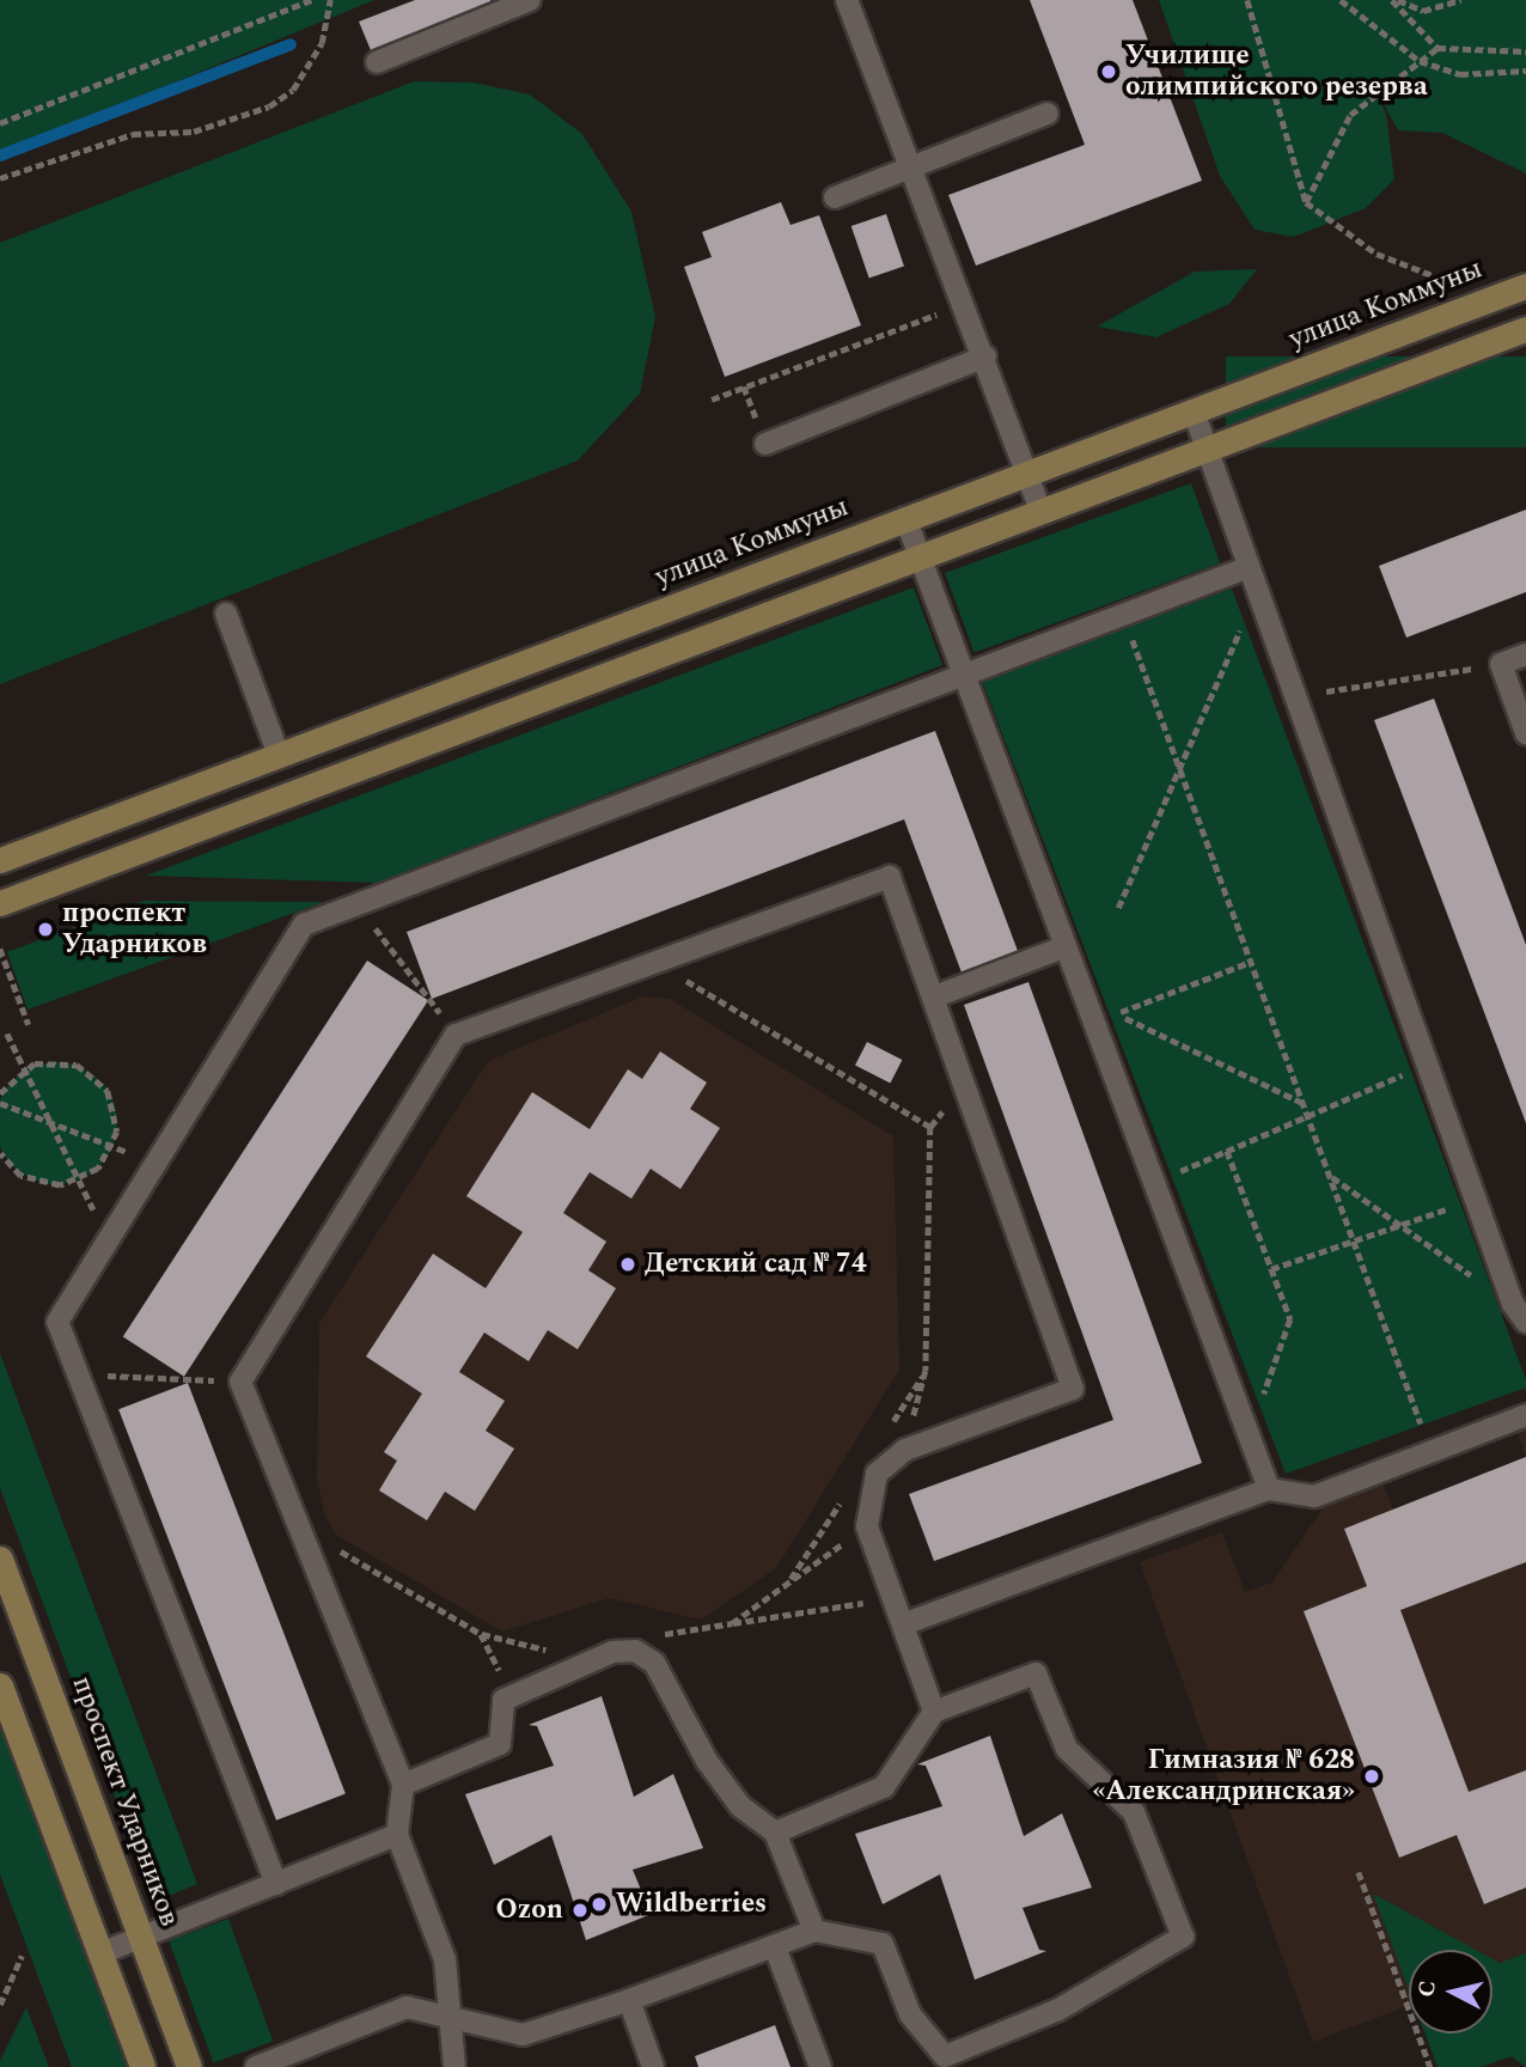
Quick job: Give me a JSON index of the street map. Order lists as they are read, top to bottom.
{
  "streets": {
    "main road": ["улица Коммуны", "проспект Ударников"]
  },
  "places": [
    "Училище олимпийского резерва",
    "проспект Ударников",
    "Детский сад № 74",
    "Гимназия № 628 «Александринская»",
    "Wildberries",
    "Ozon"
  ],
  "north": "left"
}
